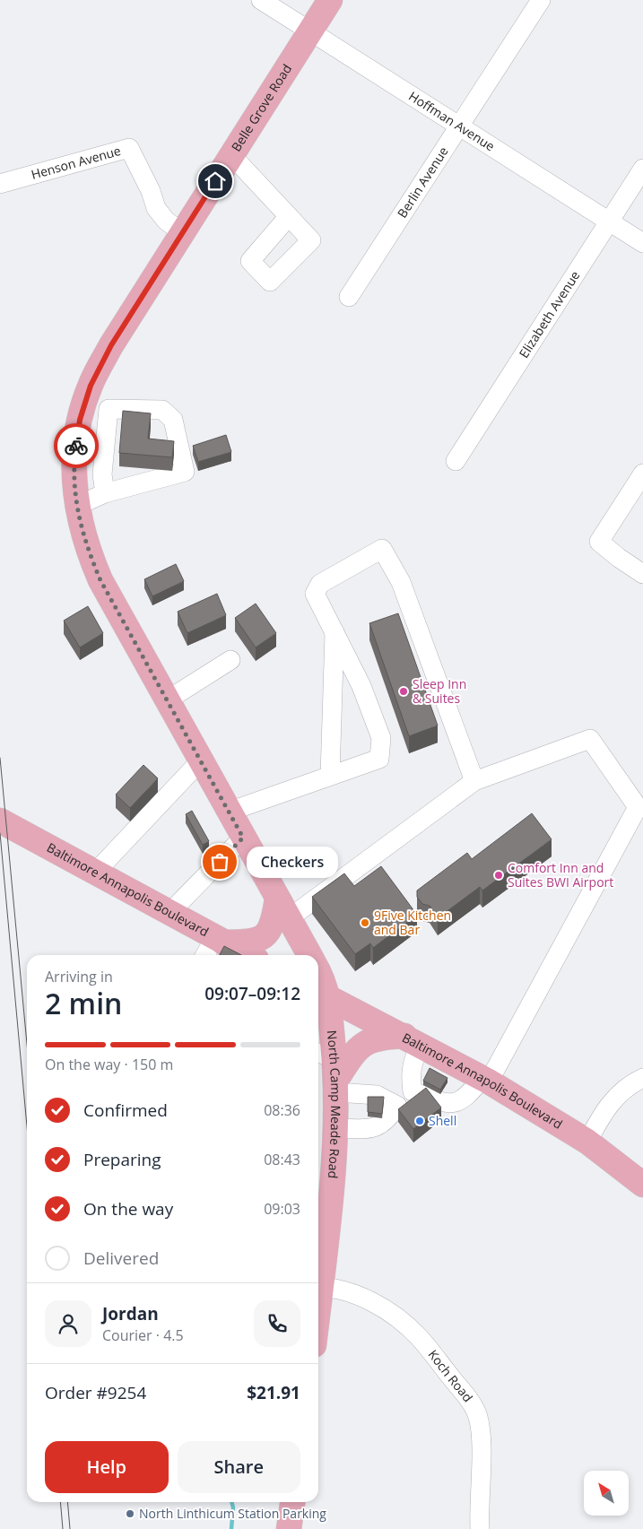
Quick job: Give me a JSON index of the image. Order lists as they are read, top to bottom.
{
  "streets": {
    "main road": ["Belle Grove Road", "Baltimore Annapolis Boulevard", "North Camp Meade Road"],
    "street": [
      "Hoffman Avenue",
      "Henson Avenue",
      "Berlin Avenue",
      "Elizabeth Avenue",
      "Koch Road"
    ]
  },
  "crossings": [
    ["Belle Grove Road", "Hoffman Avenue"],
    ["Belle Grove Road", "Henson Avenue"],
    ["Hoffman Avenue", "Berlin Avenue"],
    ["Hoffman Avenue", "Elizabeth Avenue"],
    ["Baltimore Annapolis Boulevard", "North Camp Meade Road"]
  ],
  "places": [
    "Sleep Inn & Suites",
    "Checkers",
    "Comfort Inn and Suites BWI Airport",
    "9Five Kitchen and Bar",
    "Shell",
    "North Linthicum Station Parking"
  ],
  "north": "top left",
  "page": {
    "bubble": "Checkers",
    "heading": ["2 min", "Arriving in", "09:07–09:12"],
    "panel": [
      "Jordan",
      "Courier · 4.5",
      "Order #9254",
      "$21.91"
    ],
    "bar": "On the way · 150 m",
    "list": [
      ["Confirmed", "08:36"],
      ["Preparing", "08:43"],
      ["On the way", "09:03"],
      "Delivered"
    ],
    "buttons": ["Help", "Share"]
  }
}
